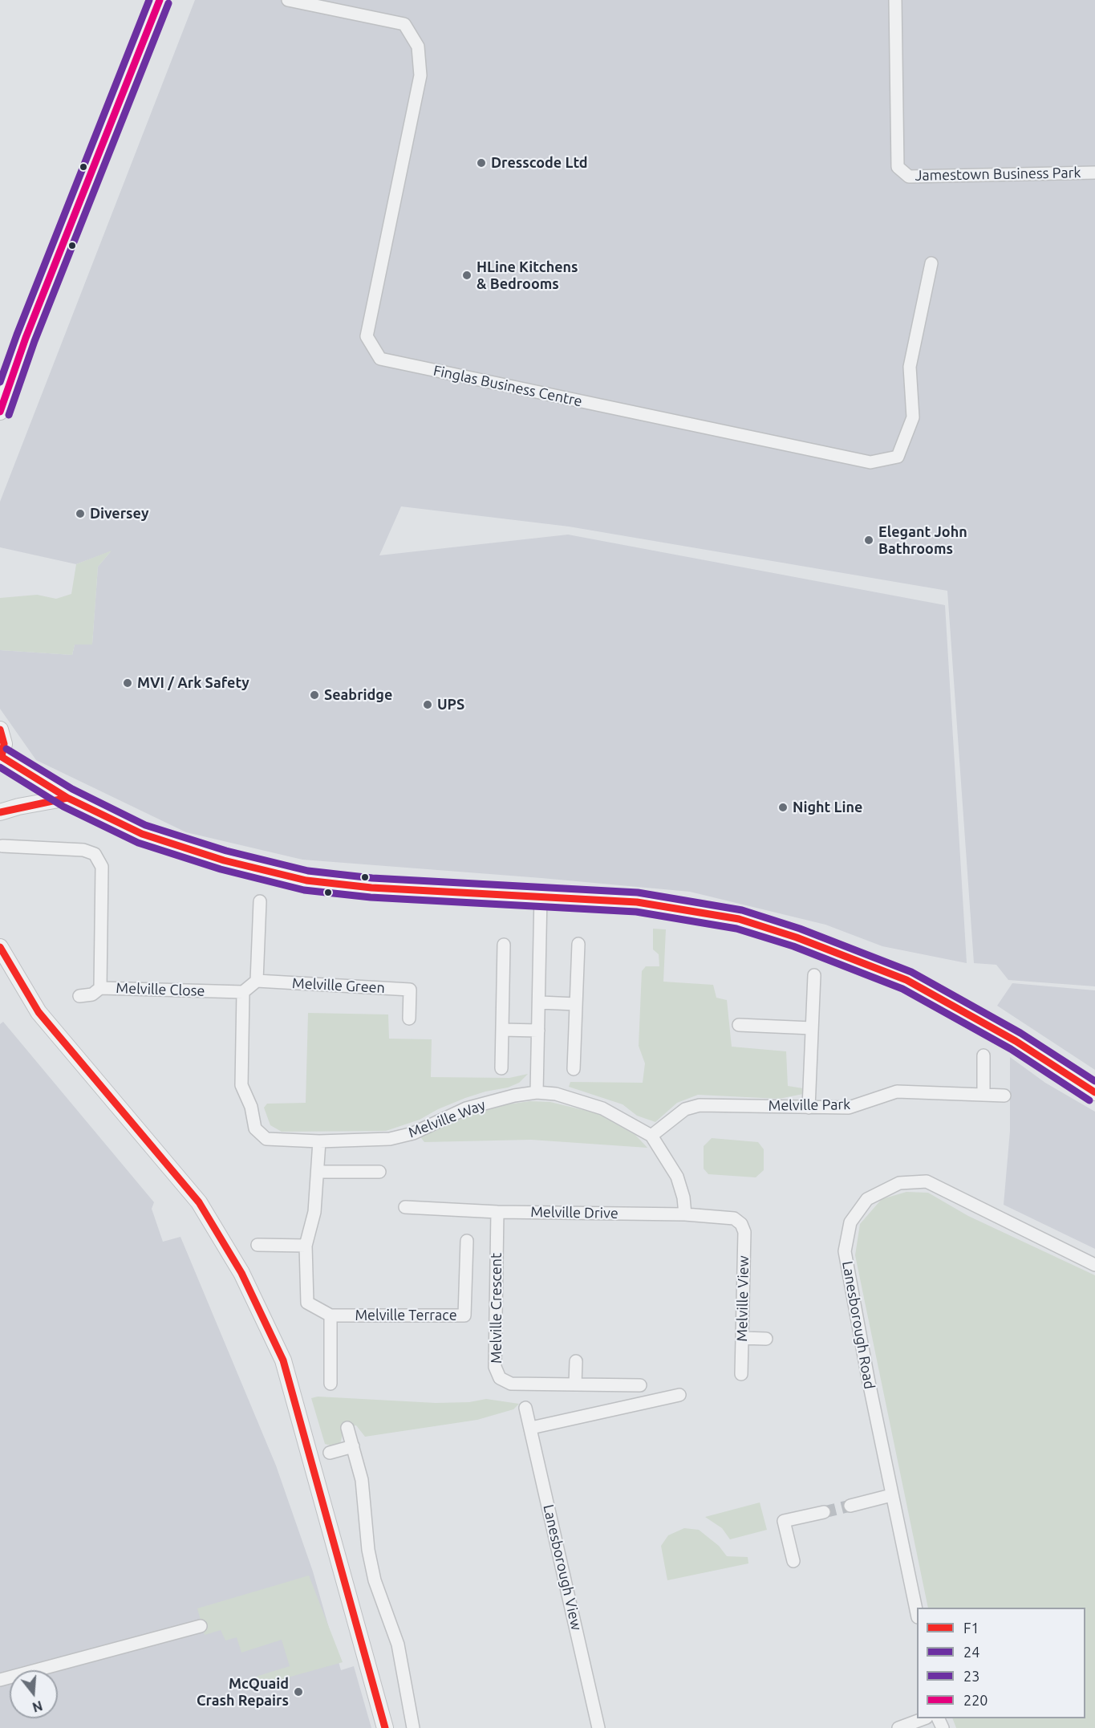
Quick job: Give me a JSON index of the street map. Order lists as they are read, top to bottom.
{
  "streets": {
    "street": [
      "Jamestown Business Park",
      "Finglas Business Centre",
      "Melville Green",
      "Melville Close",
      "Melville Park",
      "Melville Way",
      "Melville Drive",
      "Melville View",
      "Melville Crescent",
      "Melville Terrace",
      "Lanesborough Road",
      "Lanesborough View"
    ]
  },
  "crossings": [
    ["Melville Park", "Melville Way"],
    ["Melville Way", "Melville Drive"],
    ["Melville Drive", "Melville View"],
    ["Melville Drive", "Melville Crescent"]
  ],
  "places": [
    "Dresscode Ltd",
    "HLine Kitchens & Bedrooms",
    "Diversey",
    "Elegant John Bathrooms",
    "MVI / Ark Safety",
    "Seabridge",
    "UPS",
    "Night Line",
    "McQuaid Crash Repairs"
  ],
  "lines": [
    "transit line 23",
    "transit line 220",
    "transit line 24",
    "transit line F1"
  ],
  "legend": [
    "F1",
    "24",
    "23",
    "220"
  ],
  "north": "bottom"
}
